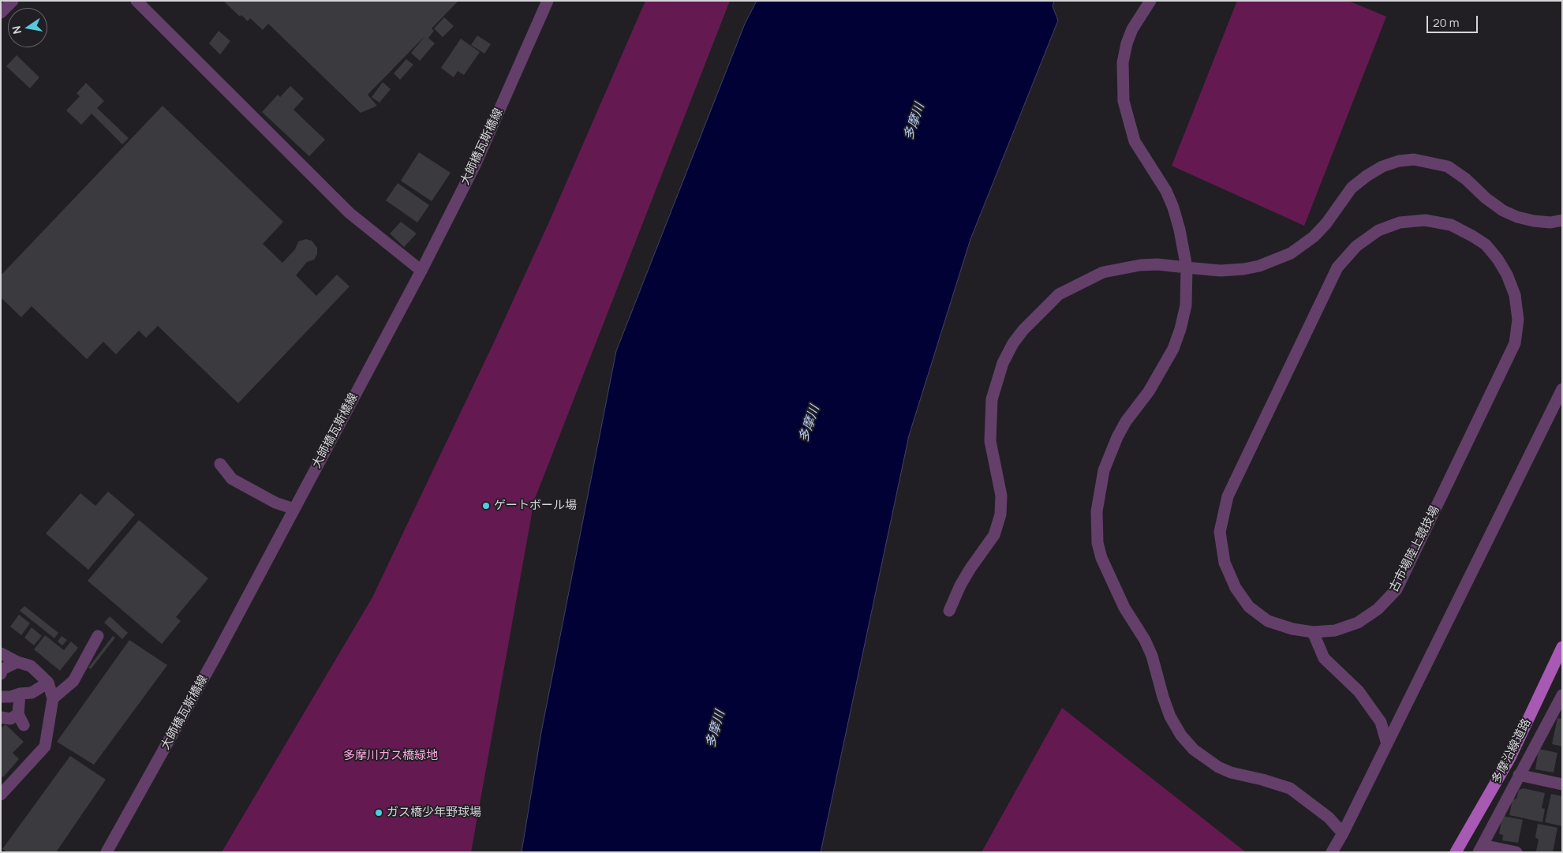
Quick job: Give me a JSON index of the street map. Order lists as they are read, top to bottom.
{
  "streets": {
    "main road": ["多摩沿線道路"],
    "street": ["大師橋瓦斯橋線", "古市場陸上競技場"]
  },
  "water": ["多摩川"],
  "parks": ["多摩川ガス橋緑地"],
  "places": ["ゲートボール場", "ガス橋少年野球場"],
  "scale_bar": "20 m",
  "north": "left"
}
